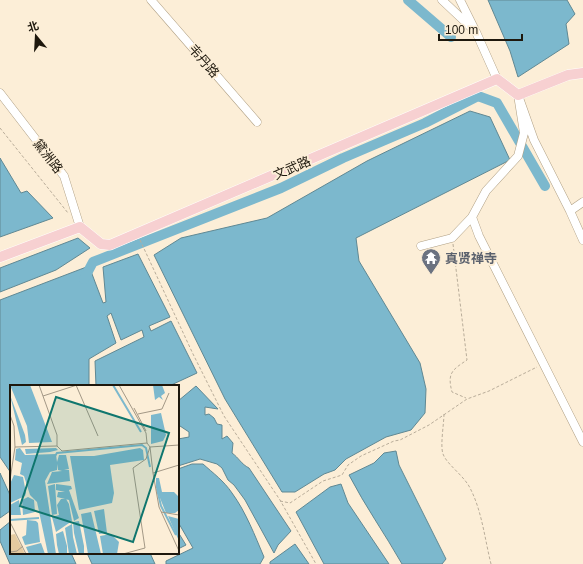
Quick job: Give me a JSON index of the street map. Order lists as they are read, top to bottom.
{
  "streets": {
    "main road": ["文武路"],
    "street": ["韦丹路", "黛洲路"]
  },
  "crossings": [
    ["黛洲路", "文武路"]
  ],
  "places": {
    "temple": ["真贤禅寺"]
  },
  "scale_bar": "100 m",
  "north": "top"
}
